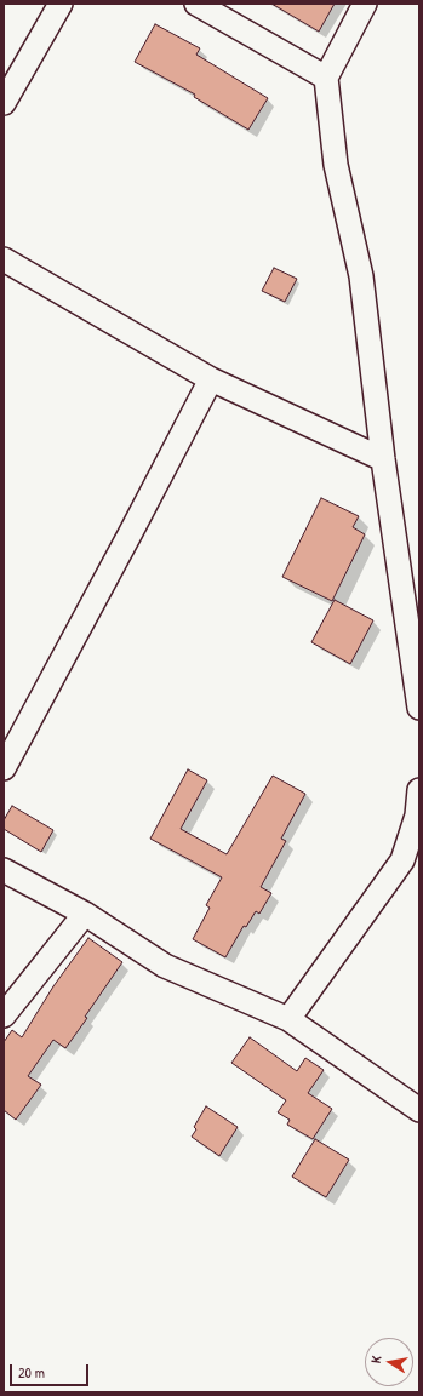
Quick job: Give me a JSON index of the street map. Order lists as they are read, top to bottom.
{
  "scale_bar": "20 m",
  "north": "left"
}
